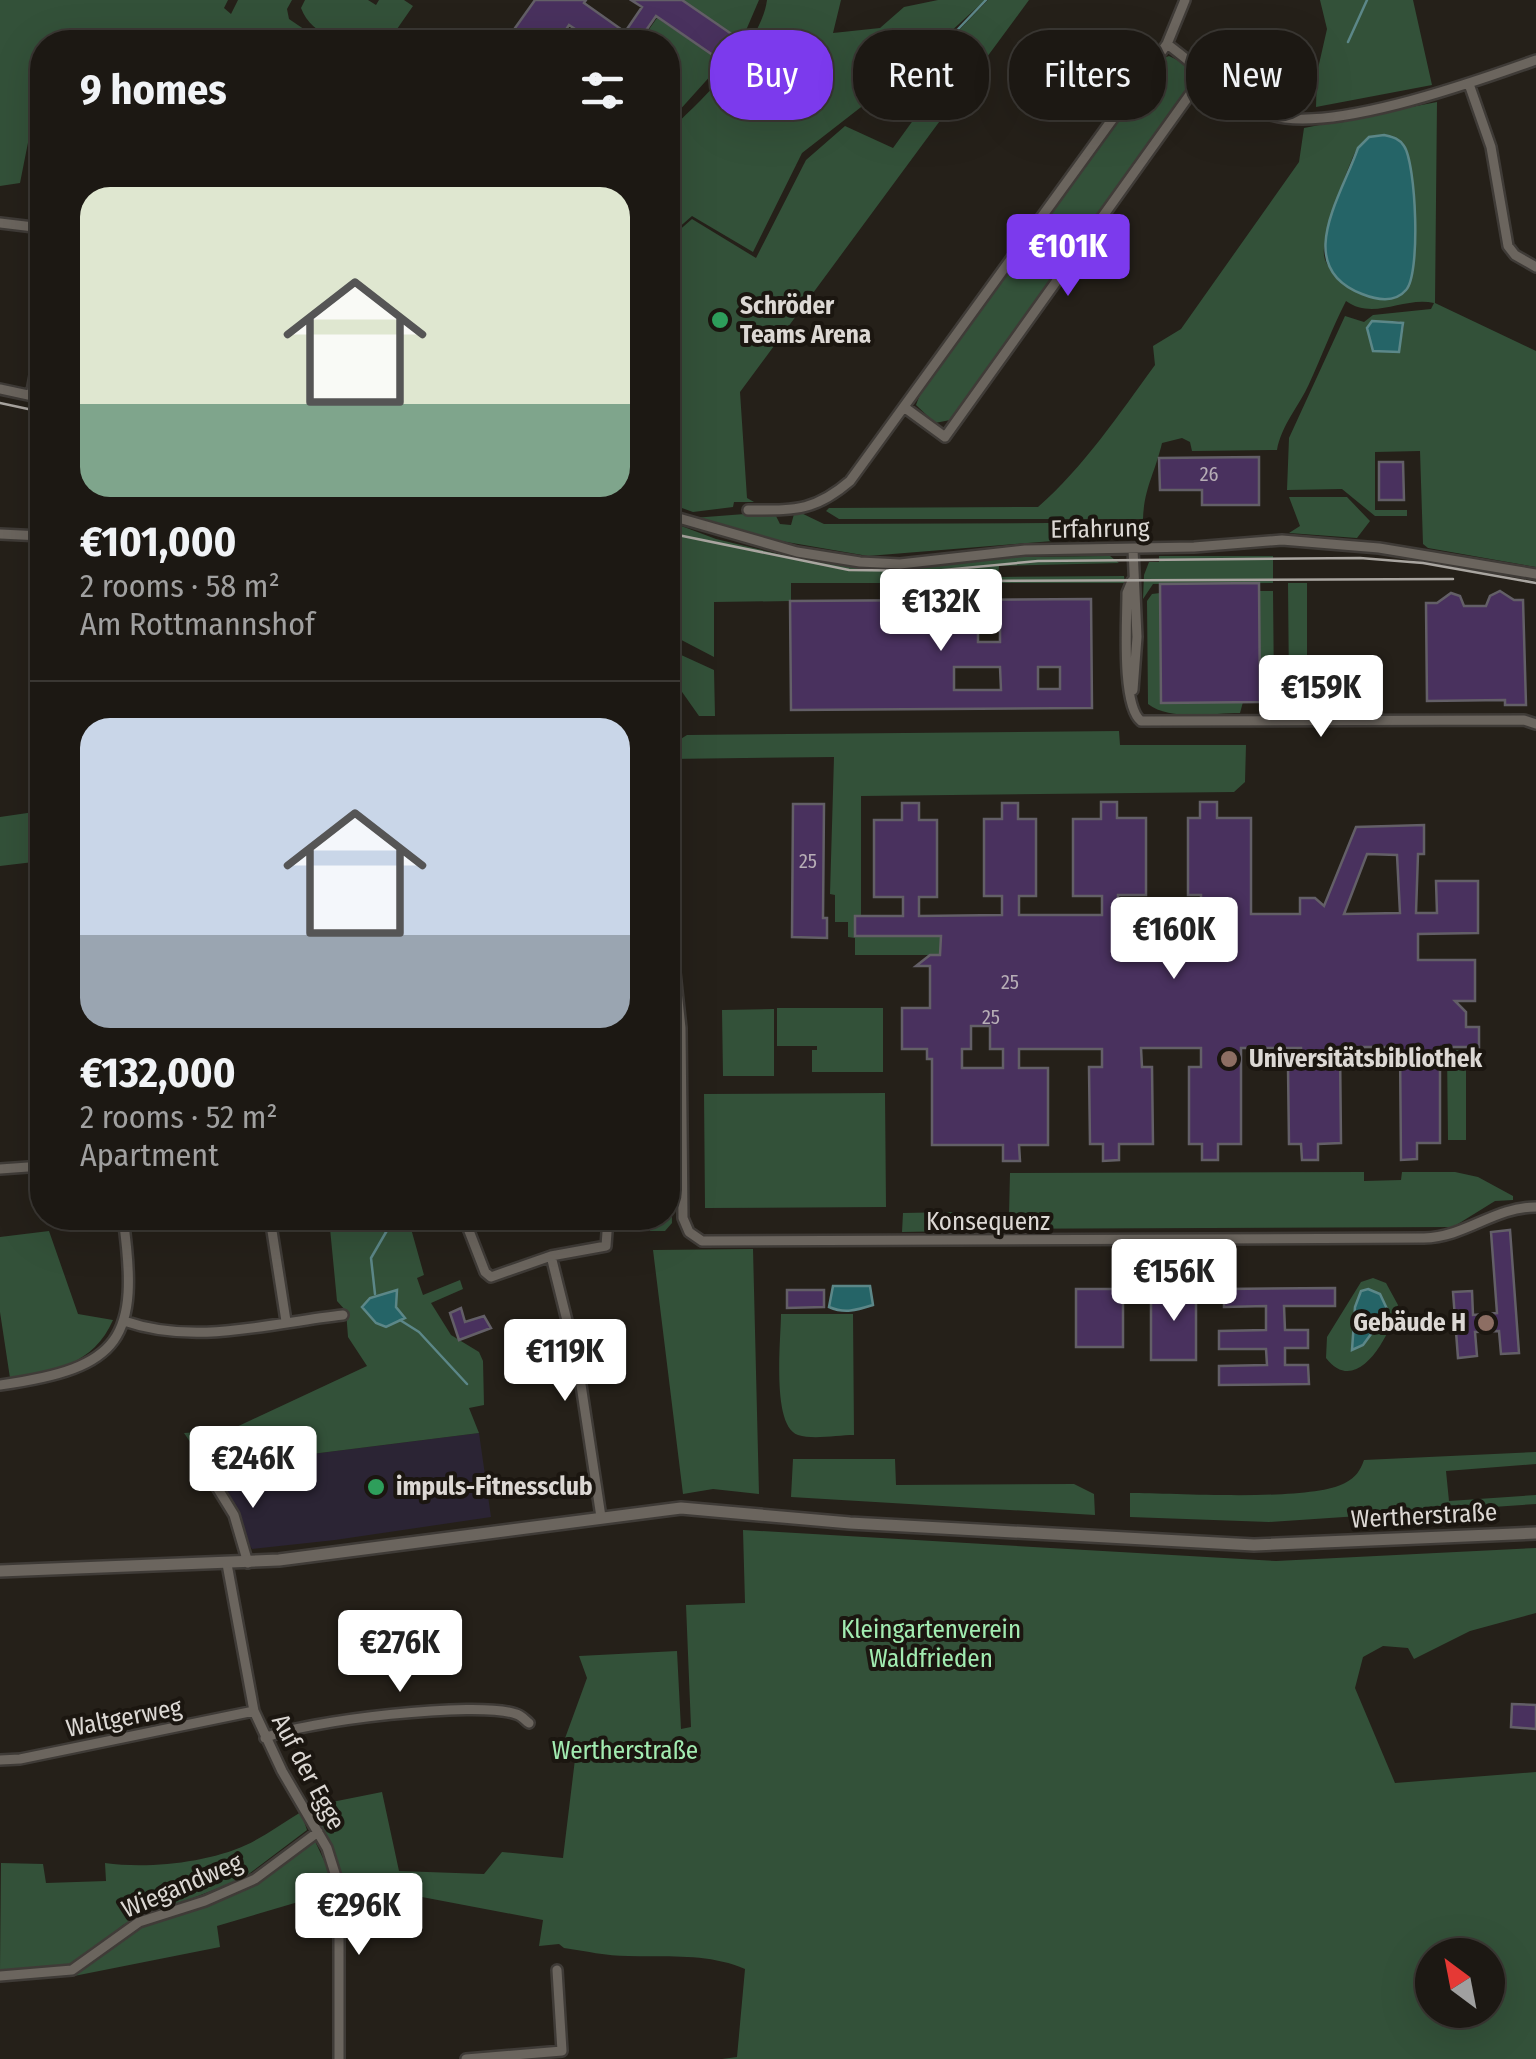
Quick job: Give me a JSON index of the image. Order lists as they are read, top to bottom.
{
  "streets": {
    "main road": ["Wertherstraße"],
    "street": [
      "Erfahrung",
      "Konsequenz",
      "Waltgerweg",
      "Auf der Egge",
      "Wiegandweg"
    ]
  },
  "crossings": [
    ["Wertherstraße", "Auf der Egge"],
    ["Waltgerweg", "Auf der Egge"],
    ["Auf der Egge", "Wiegandweg"]
  ],
  "parks": ["Kleingartenverein Waldfrieden", "Wertherstraße"],
  "places": [
    "Schröder Teams Arena",
    "Universitätsbibliothek",
    "Gebäude H",
    "impuls-Fitnessclub"
  ],
  "house_numbers": [
    "26",
    "25",
    "25",
    "25"
  ],
  "north": "top left",
  "page": {
    "chip": [
      "Buy",
      "Rent",
      "Filters",
      "New"
    ],
    "heading": "9 homes",
    "list": [
      {
        "name": "€101,000",
        "note": "2 rooms · 58 m² · Am Rottmannshof"
      },
      {
        "name": "€132,000",
        "note": "2 rooms · 52 m² · Apartment"
      }
    ],
    "price": [
      "€101K",
      "€132K",
      "€159K",
      "€160K",
      "€156K",
      "€119K",
      "€246K",
      "€276K",
      "€296K"
    ]
  }
}
